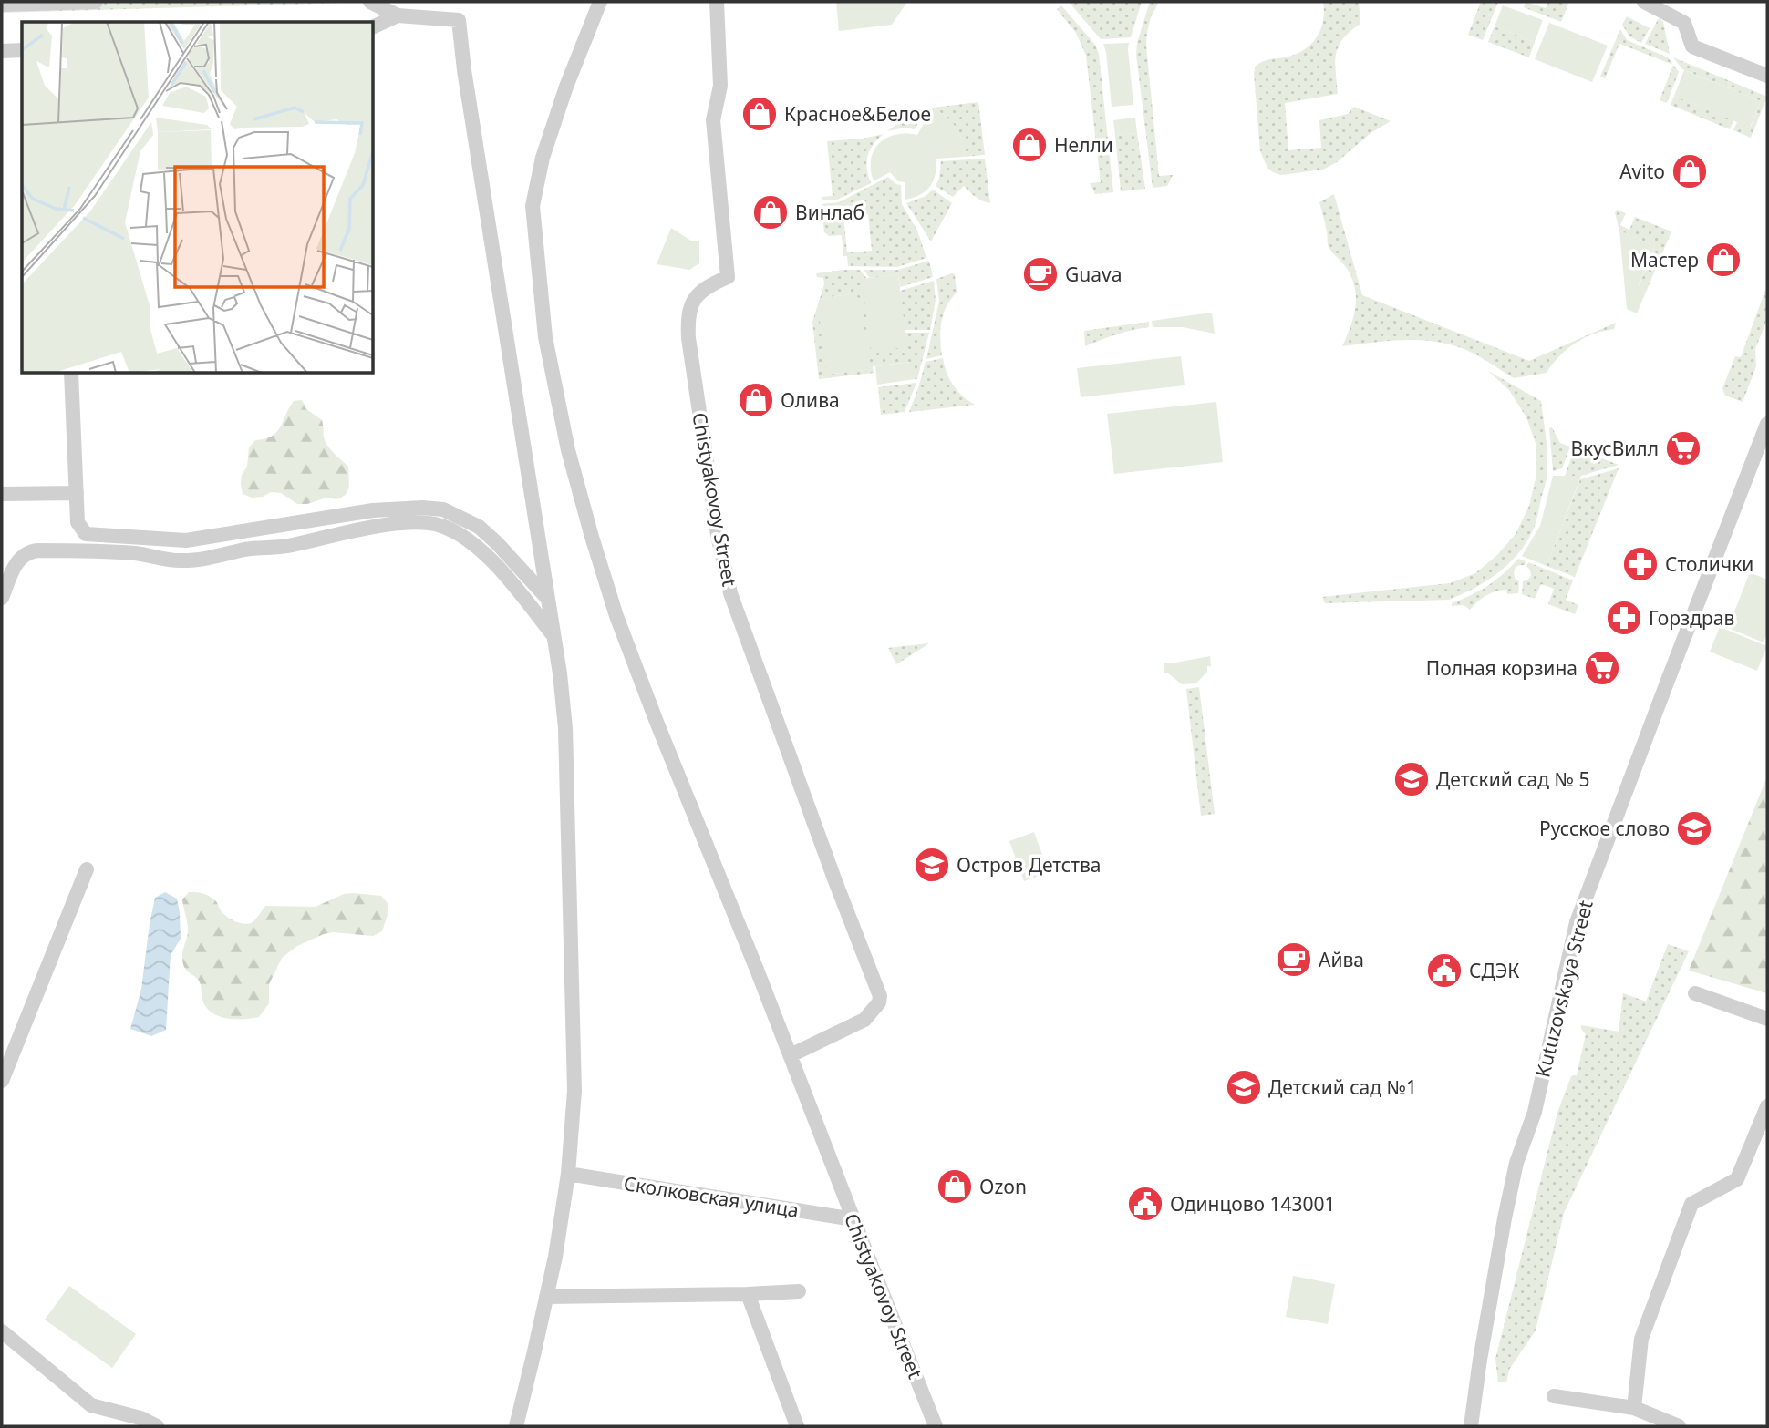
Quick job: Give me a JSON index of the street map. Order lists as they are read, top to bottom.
{
  "streets": {
    "street": ["Chistyakovoy Street", "Kutuzovskaya Street", "Сколковская улица"]
  },
  "crossings": [
    ["Chistyakovoy Street", "Сколковская улица"]
  ],
  "places": {
    "shop": [
      "Красное&Белое",
      "Нелли",
      "Avito",
      "Винлаб",
      "Мастер",
      "Олива",
      "Ozon"
    ],
    "cafe": ["Guava", "Айва"],
    "supermarket": ["ВкусВилл", "Полная корзина"],
    "pharmacy": ["Столички", "Горздрав"],
    "school or university": [
      "Детский сад № 5",
      "Русское слово",
      "Остров Детства",
      "Детский сад №1"
    ],
    "public building": ["СДЭК", "Одинцово 143001"]
  }
}
